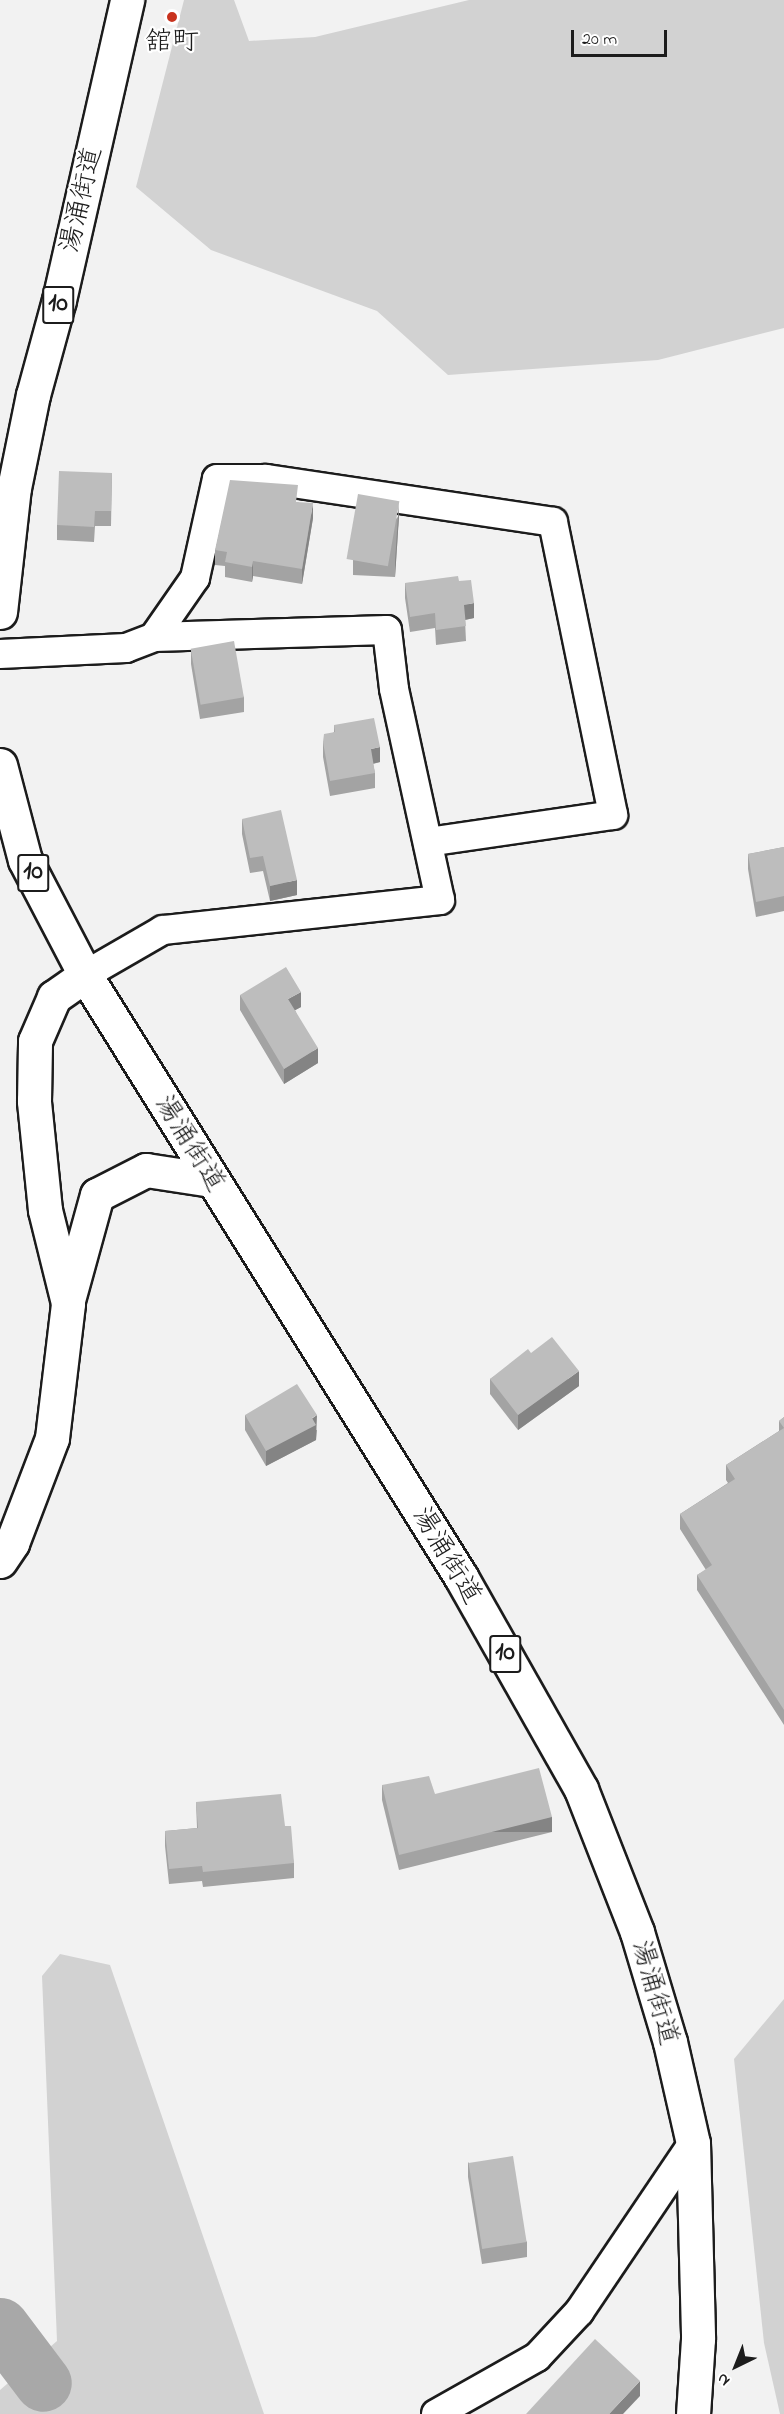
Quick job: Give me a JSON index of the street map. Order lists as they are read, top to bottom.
{
  "streets": {
    "main road": ["湯涌街道", "10"]
  },
  "places": ["舘町"],
  "scale_bar": "20 m",
  "north": "bottom left"
}
